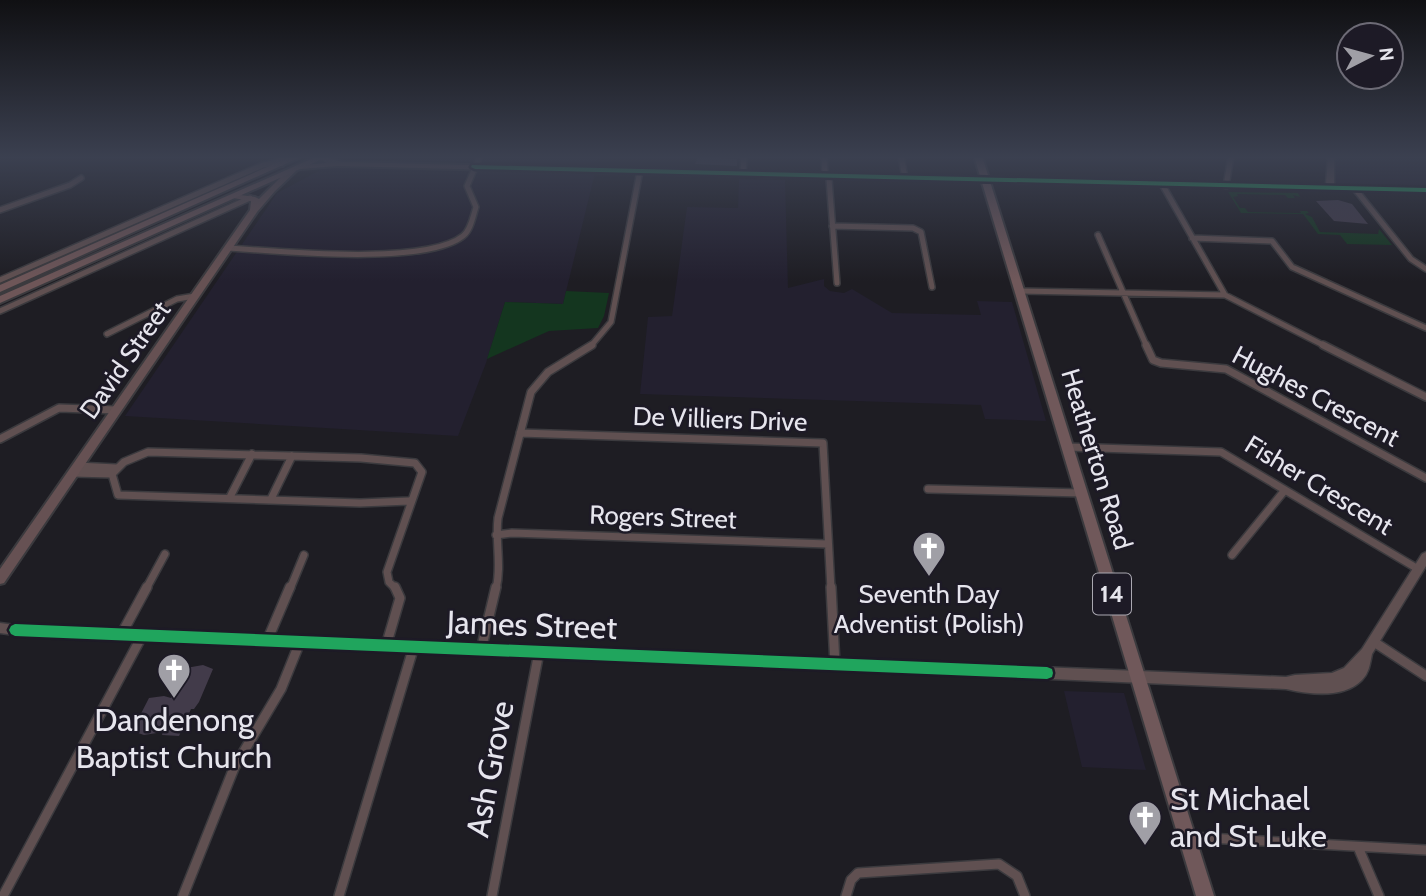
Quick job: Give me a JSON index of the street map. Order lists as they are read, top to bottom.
{
  "streets": {
    "main road": ["David Street", "Heatherton Road", "14"],
    "street": [
      "Hughes Crescent",
      "De Villiers Drive",
      "Fisher Crescent",
      "Rogers Street",
      "James Street",
      "Ash Grove"
    ]
  },
  "crossings": [
    ["De Villiers Drive", "Rogers Street"],
    ["De Villiers Drive", "James Street"],
    ["Heatherton Road", "Fisher Crescent"],
    ["Heatherton Road", "James Street"],
    ["Fisher Crescent", "James Street"],
    ["James Street", "Ash Grove"]
  ],
  "places": {
    "church": ["Seventh Day Adventist (Polish)", "Dandenong Baptist Church", "St Michael and St Luke"]
  },
  "north": "right"
}
